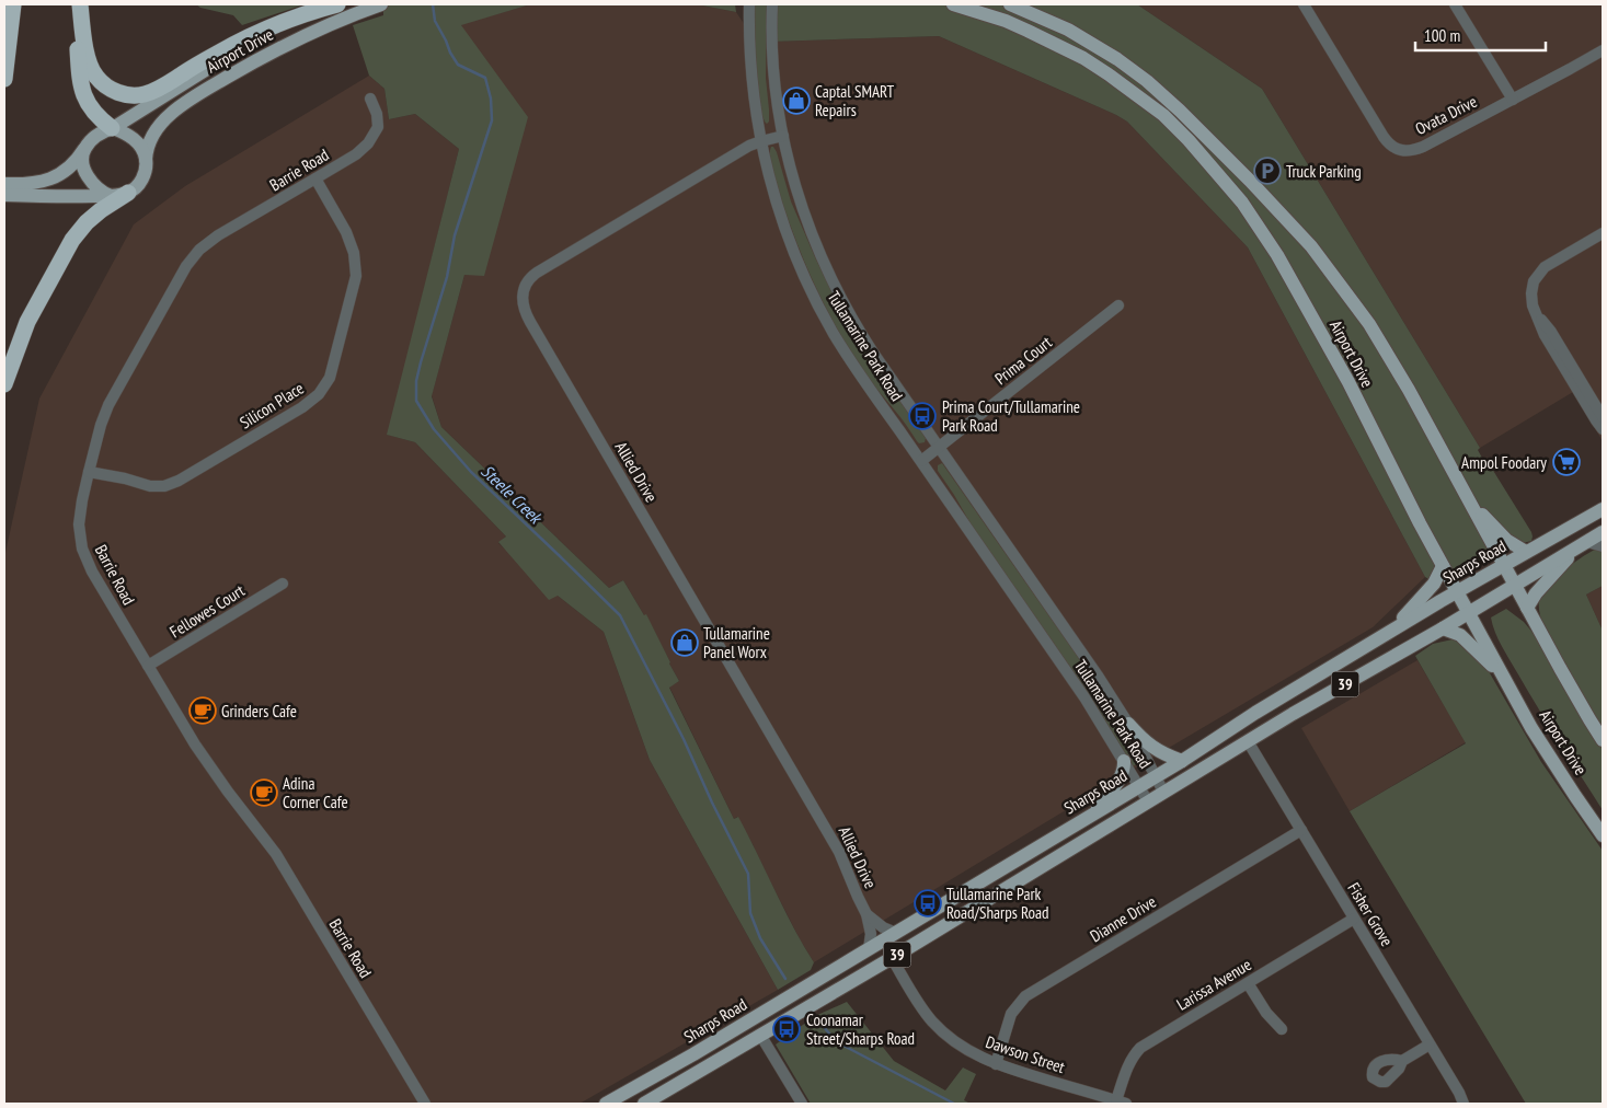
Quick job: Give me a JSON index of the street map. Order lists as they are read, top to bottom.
{
  "streets": {
    "main road": ["Airport Drive", "Sharps Road", "39"],
    "street": [
      "Ovata Drive",
      "Barrie Road",
      "Tullamarine Park Road",
      "Prima Court",
      "Silicon Place",
      "Allied Drive",
      "Fellowes Court",
      "Fisher Grove",
      "Dianne Drive",
      "Larissa Avenue",
      "Dawson Street"
    ]
  },
  "crossings": [
    ["Airport Drive", "Sharps Road"],
    ["Airport Drive", "39"],
    ["Barrie Road", "Silicon Place"],
    ["Barrie Road", "Fellowes Court"],
    ["Tullamarine Park Road", "Prima Court"],
    ["Tullamarine Park Road", "Allied Drive"],
    ["Tullamarine Park Road", "Sharps Road"],
    ["Tullamarine Park Road", "39"],
    ["Allied Drive", "Sharps Road"],
    ["39", "Fisher Grove"],
    ["39", "Dawson Street"],
    ["Fisher Grove", "Dianne Drive"],
    ["Fisher Grove", "Larissa Avenue"],
    ["Dianne Drive", "Dawson Street"],
    ["Larissa Avenue", "Dawson Street"]
  ],
  "water": ["Steele Creek"],
  "places": {
    "shop": ["Captal SMART Repairs", "Tullamarine Panel Worx"],
    "parking": ["Truck Parking"],
    "bus stop": ["Prima Court/Tullamarine Park Road", "Tullamarine Park Road/Sharps Road", "Coonamar Street/Sharps Road"],
    "supermarket": ["Ampol Foodary"],
    "cafe": ["Grinders Cafe", "Adina Corner Cafe"]
  },
  "scale_bar": "100 m"
}
